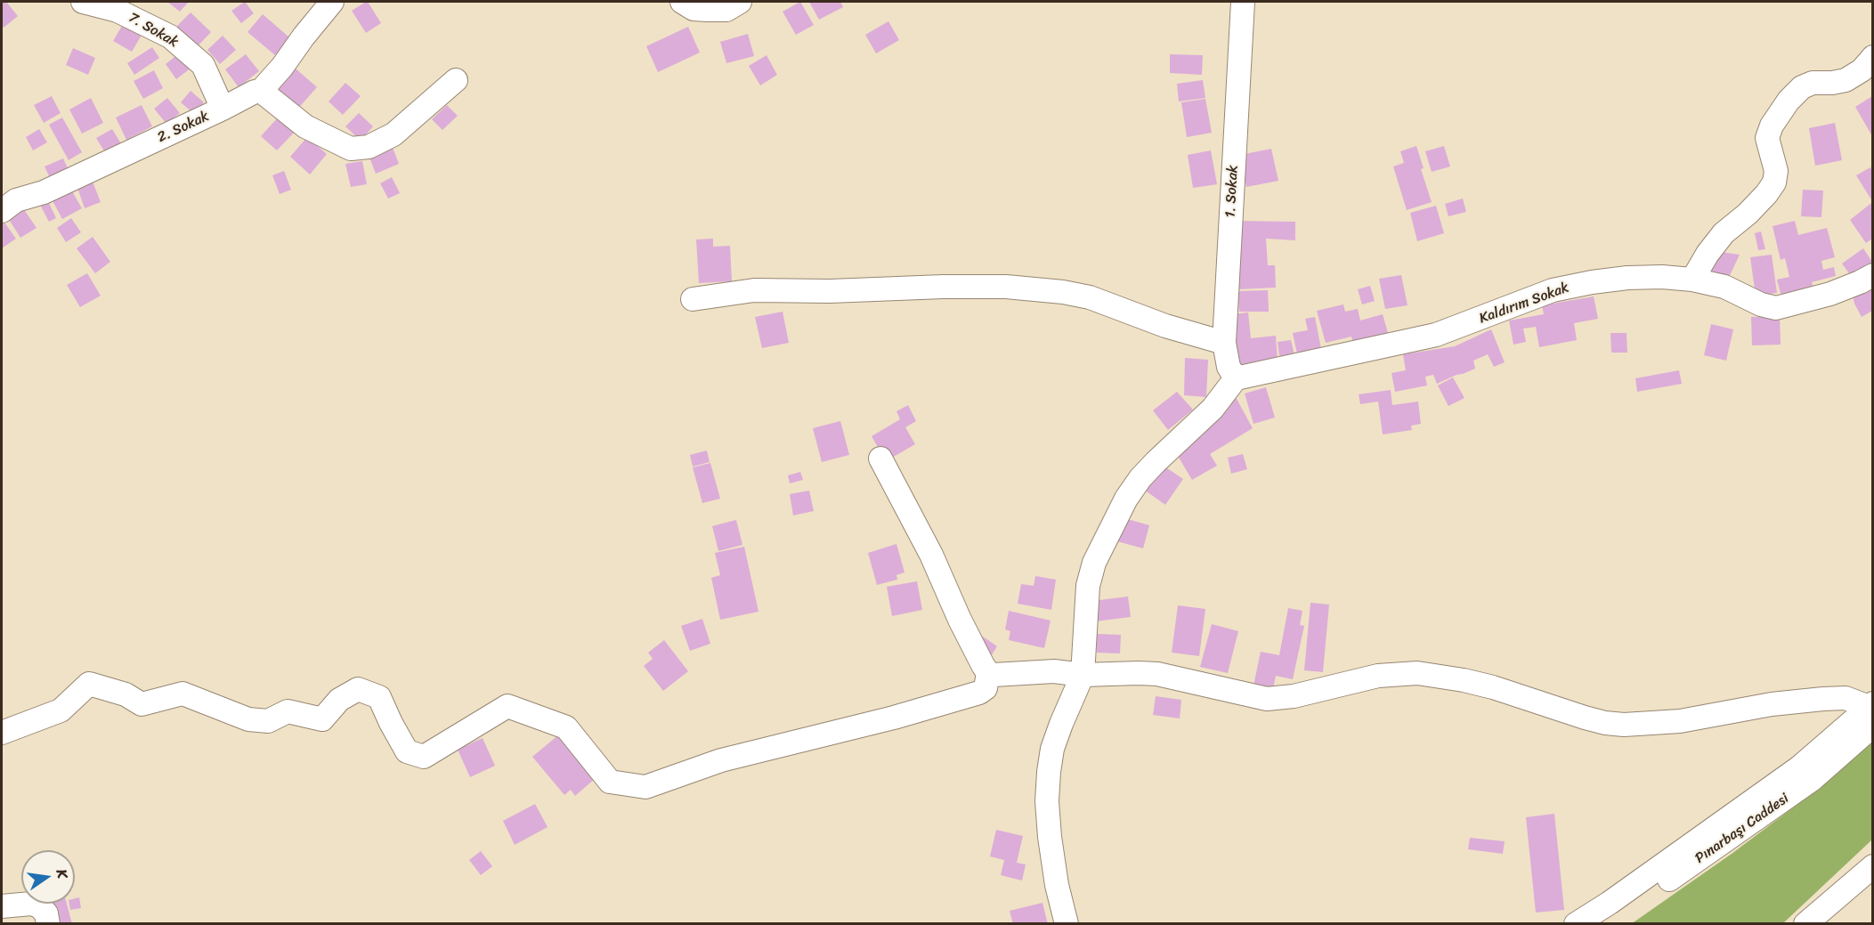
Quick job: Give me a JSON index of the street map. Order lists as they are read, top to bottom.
{
  "streets": {
    "street": [
      "7. Sokak",
      "2. Sokak",
      "1. Sokak",
      "Kaldırım Sokak",
      "Pınarbaşı Caddesi"
    ]
  },
  "crossings": [
    ["7. Sokak", "2. Sokak"],
    ["1. Sokak", "Kaldırım Sokak"]
  ],
  "north": "right"
}
